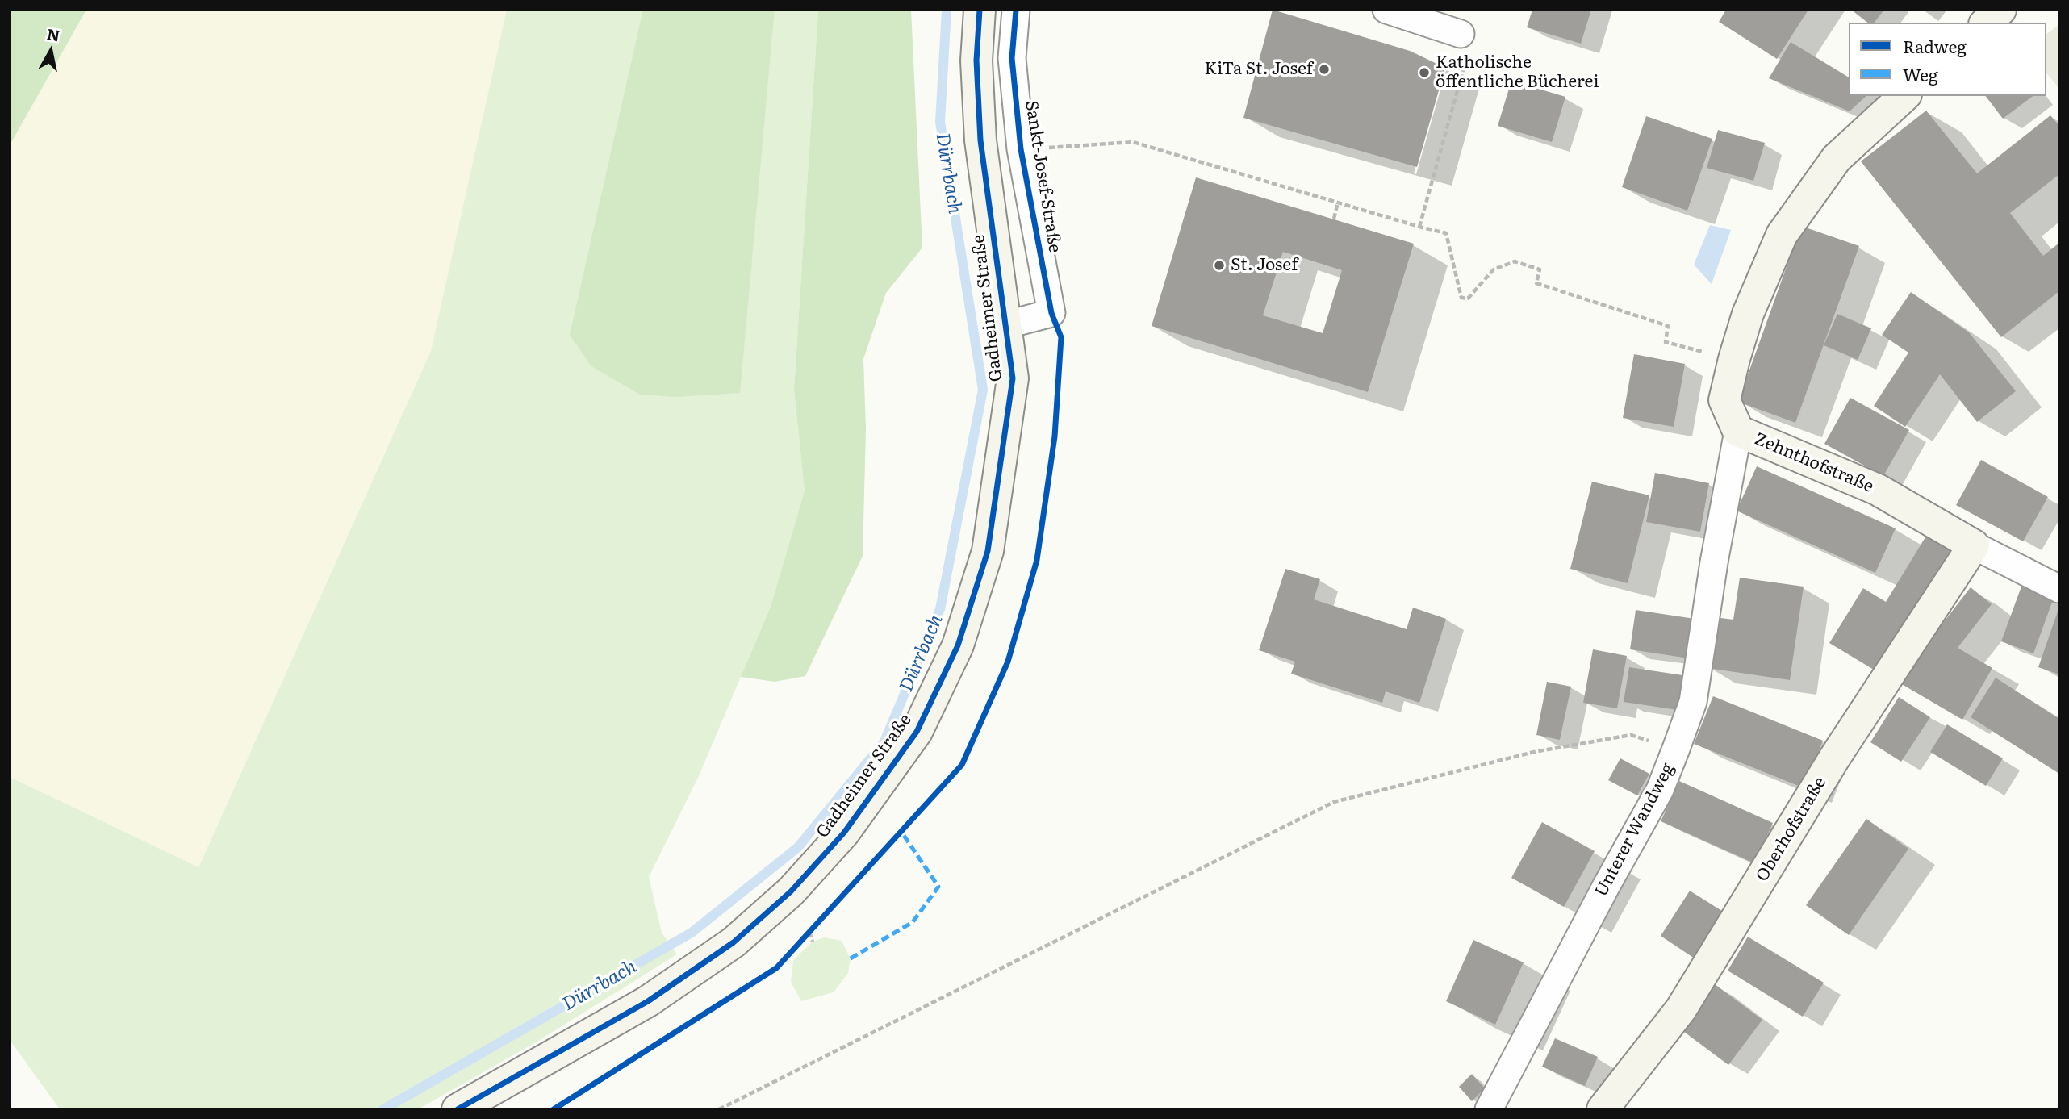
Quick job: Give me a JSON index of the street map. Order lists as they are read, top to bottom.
{
  "streets": {
    "street": [
      "Sankt-Josef-Straße",
      "Gadheimer Straße",
      "Zehnthofstraße",
      "Oberhofstraße",
      "Unterer Wandweg"
    ]
  },
  "crossings": [
    ["Sankt-Josef-Straße", "Gadheimer Straße"],
    ["Zehnthofstraße", "Oberhofstraße"],
    ["Zehnthofstraße", "Unterer Wandweg"]
  ],
  "water": ["Dürrbach"],
  "places": ["KiTa St. Josef", "Katholische öffentliche Bücherei", "St. Josef"],
  "legend": ["Radweg", "Weg"],
  "north": "top"
}
